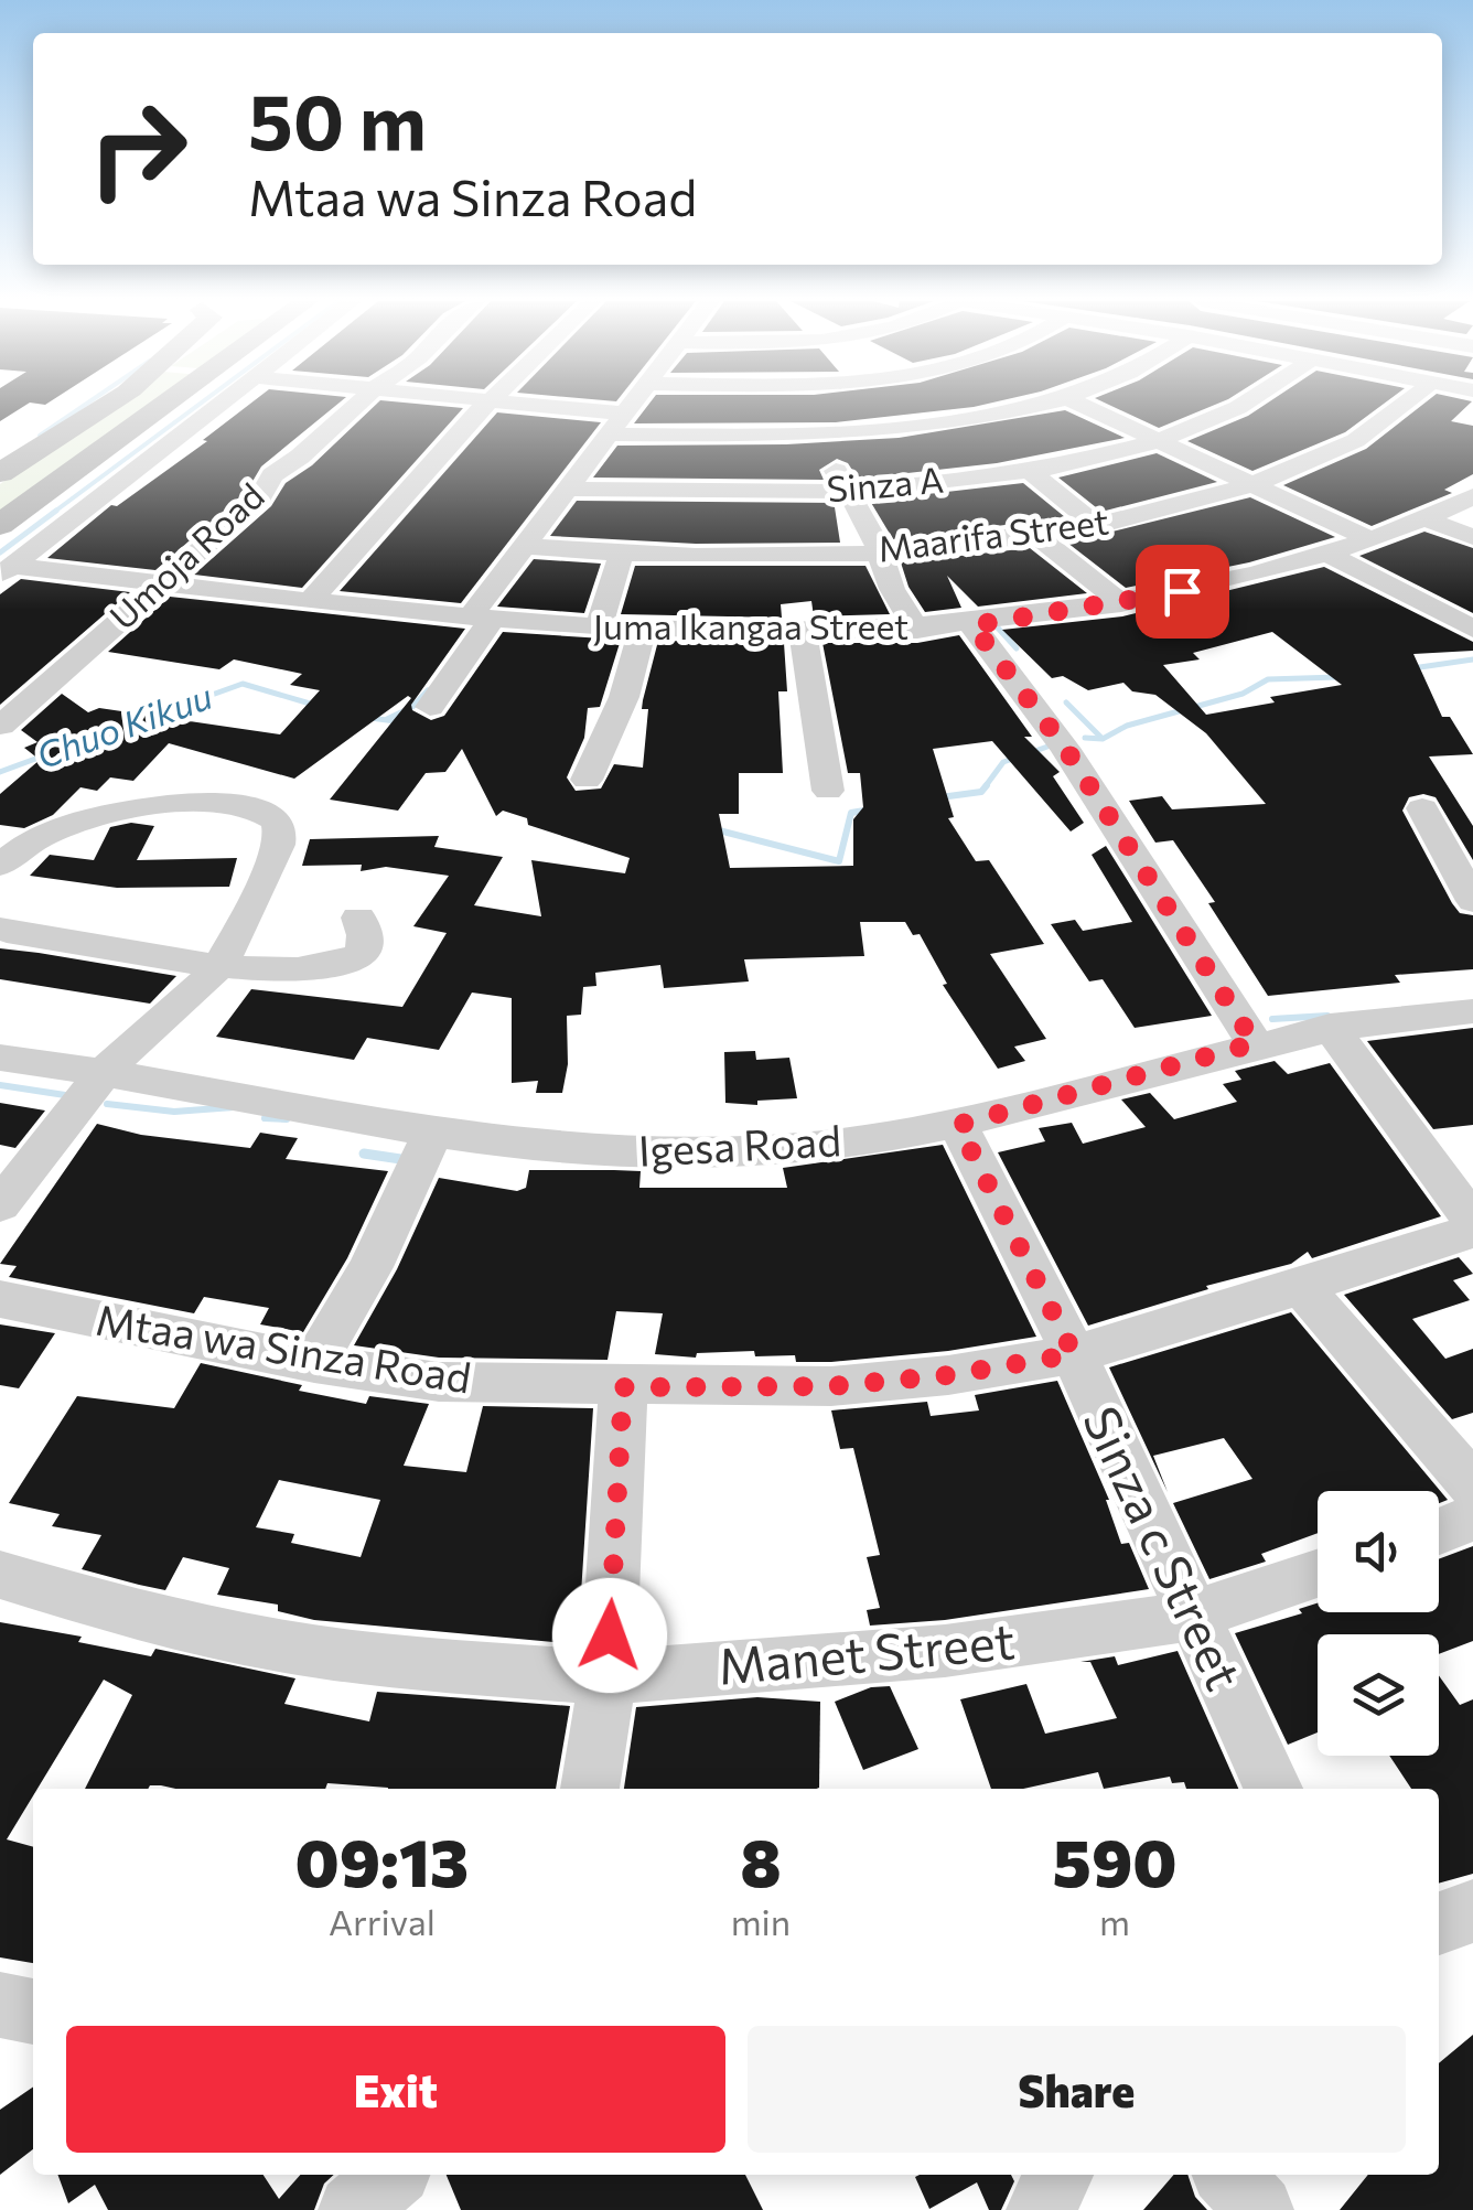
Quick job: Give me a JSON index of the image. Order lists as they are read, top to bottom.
{
  "streets": {
    "street": [
      "Sinza A",
      "Maarifa Street",
      "Umoja Road",
      "Juma Ikangaa Street",
      "Igesa Road",
      "Mtaa wa Sinza Road",
      "Sinza c Street",
      "Manet Street"
    ]
  },
  "crossings": [
    ["Umoja Road", "Juma Ikangaa Street"],
    ["Igesa Road", "Sinza c Street"],
    ["Mtaa wa Sinza Road", "Sinza c Street"],
    ["Sinza c Street", "Manet Street"]
  ],
  "water": ["Chuo Kikuu"],
  "page": {
    "turn": ["50 m", "Mtaa wa Sinza Road"],
    "eta": [
      "09:13",
      "Arrival",
      "8",
      "min",
      "590",
      "m"
    ],
    "buttons": ["Exit", "Share"]
  }
}
